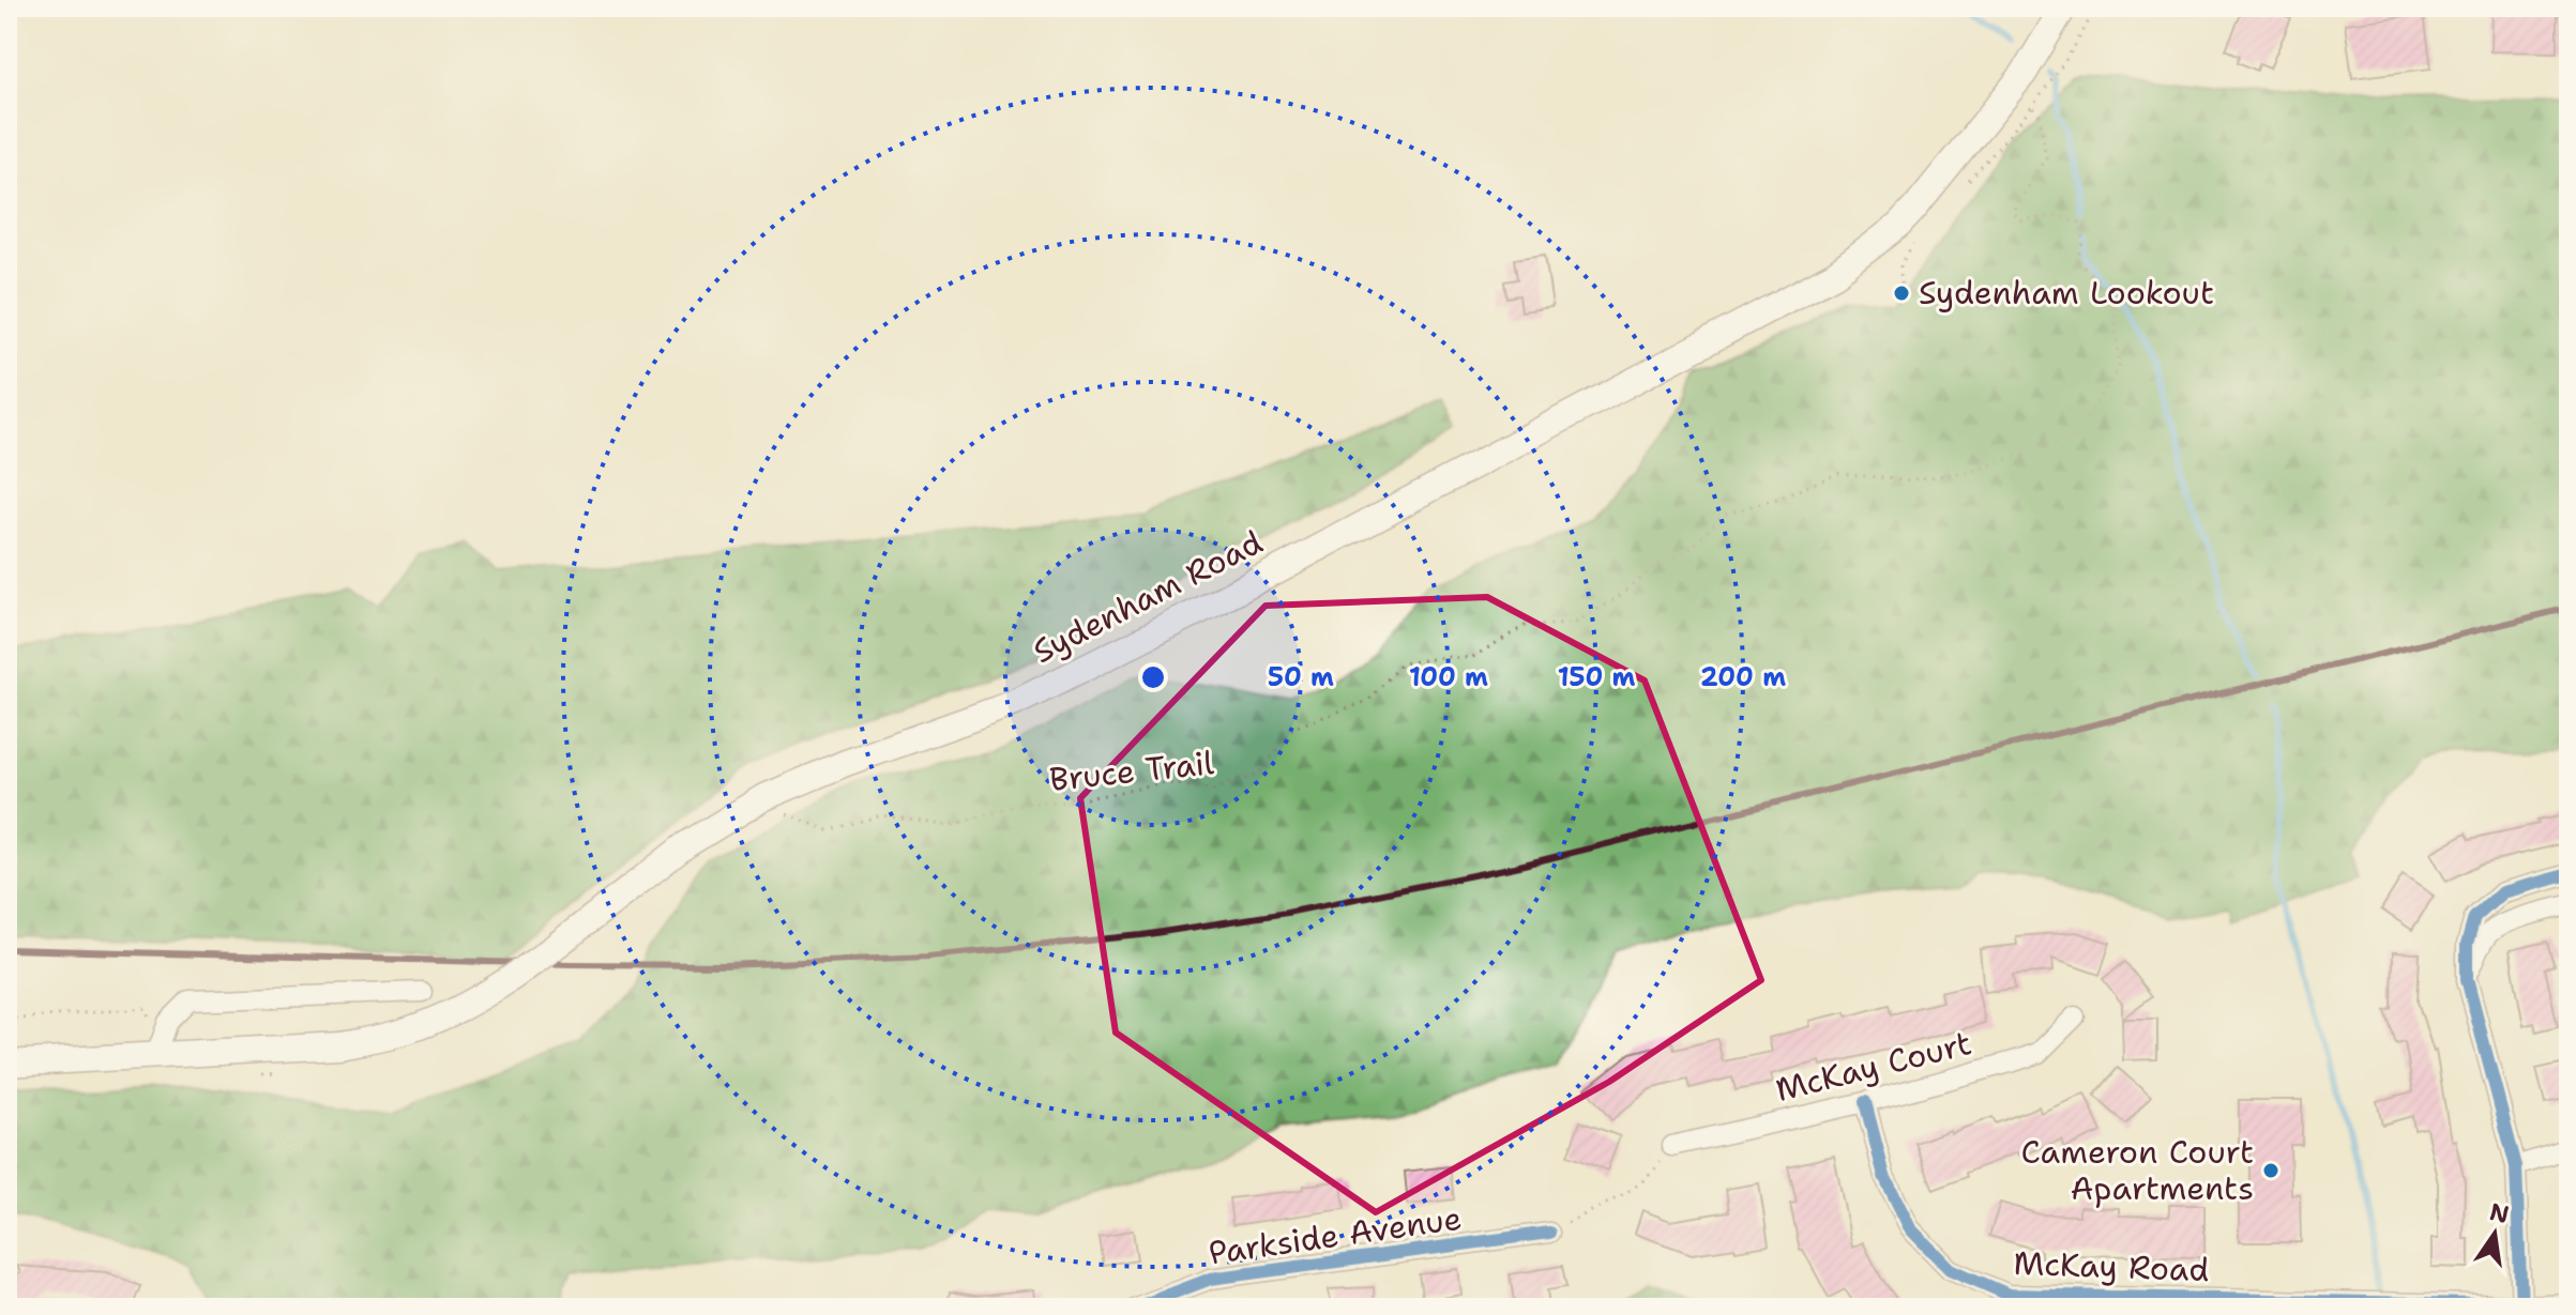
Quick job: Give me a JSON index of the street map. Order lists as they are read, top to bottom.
{
  "streets": {
    "main road": ["Sydenham Road"],
    "street": ["McKay Court", "Parkside Avenue", "McKay Road"],
    "path": ["Bruce Trail"]
  },
  "crossings": [
    ["McKay Court", "McKay Road"]
  ],
  "places": ["Sydenham Lookout", "Cameron Court Apartments"],
  "north": "top",
  "rings": [
    "50 m",
    "100 m",
    "150 m",
    "200 m"
  ]
}
